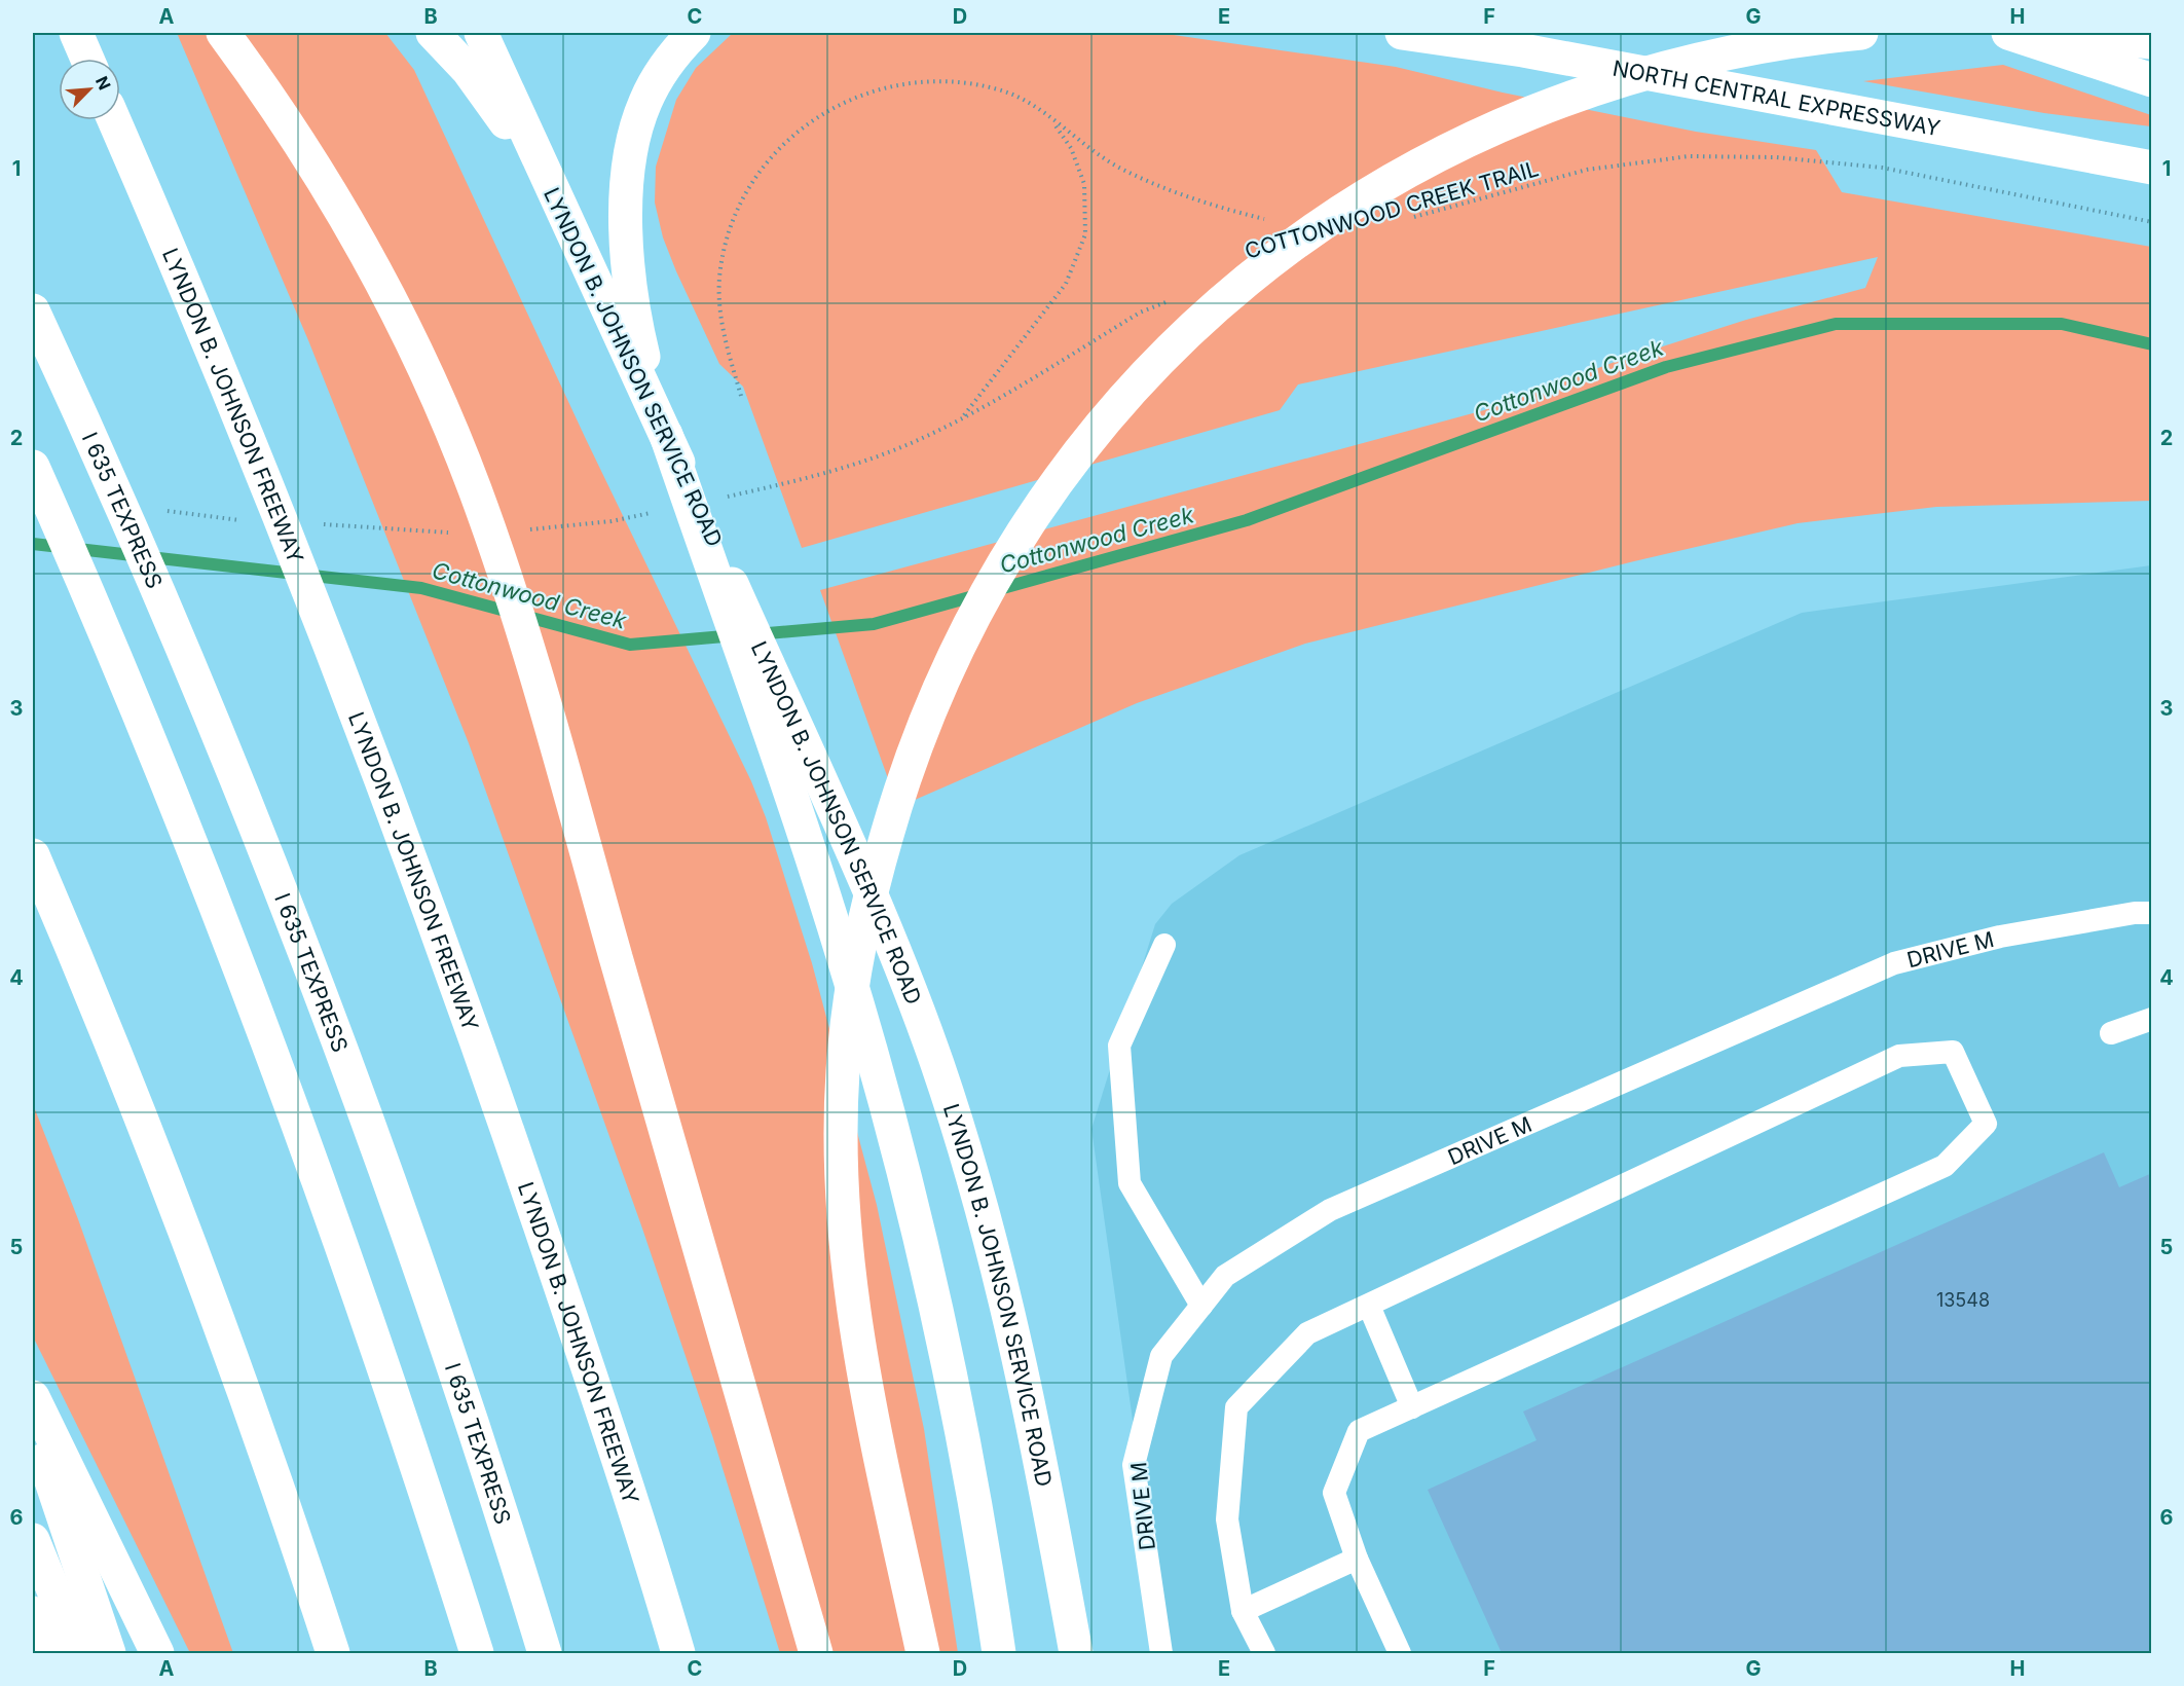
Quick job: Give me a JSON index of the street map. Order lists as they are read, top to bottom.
{
  "streets": {
    "main road": [
      "NORTH CENTRAL EXPRESSWAY",
      "LYNDON B. JOHNSON SERVICE ROAD",
      "LYNDON B. JOHNSON FREEWAY",
      "I 635 TEXPRESS"
    ],
    "lane": ["DRIVE M"],
    "path": ["COTTONWOOD CREEK TRAIL"]
  },
  "water": ["Cottonwood Creek"],
  "house_numbers": ["13548"],
  "north": "top right",
  "grid": {
    "columns": [
      "A",
      "B",
      "C",
      "D",
      "E",
      "F",
      "G",
      "H"
    ],
    "rows": [
      "1",
      "2",
      "3",
      "4",
      "5",
      "6"
    ]
  }
}
